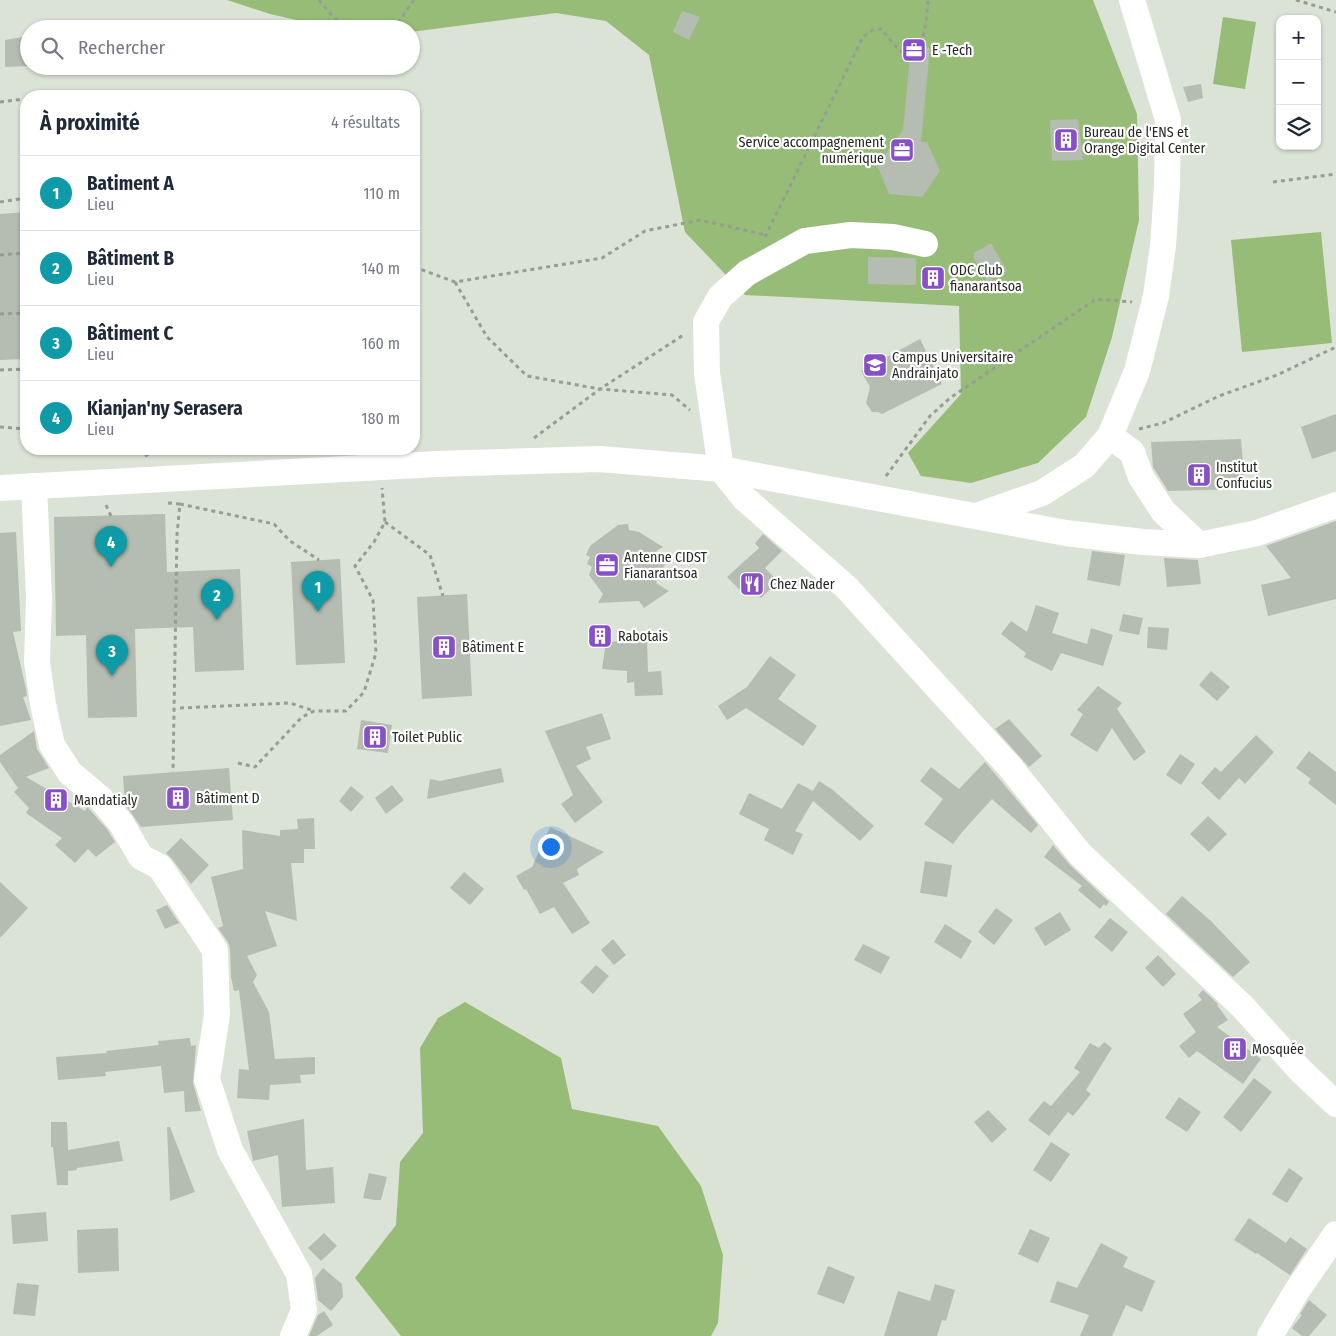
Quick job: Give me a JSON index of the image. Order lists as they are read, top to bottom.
{
  "places": {
    "office": ["E -Tech", "Service accompagnement numérique", "Antenne CIDST Fianarantsoa"],
    "building": [
      "Bureau de l'ENS et Orange Digital Center",
      "ODC Club fianarantsoa",
      "Institut Confucius",
      "Rabotais",
      "Bâtiment E",
      "Toilet Public",
      "Bâtiment D",
      "Mandatialy",
      "Mosquée"
    ],
    "school or university": ["Campus Universitaire Andrainjato"],
    "restaurant": ["Chez Nader"]
  },
  "page": {
    "map_buttons": ["+", "−"],
    "search": "Rechercher",
    "heading": ["À proximité", "4 résultats"],
    "list": [
      {
        "mark": "1",
        "name": "Batiment A",
        "note": "Lieu",
        "value": "110 m"
      },
      {
        "mark": "2",
        "name": "Bâtiment B",
        "note": "Lieu",
        "value": "140 m"
      },
      {
        "mark": "3",
        "name": "Bâtiment C",
        "note": "Lieu",
        "value": "160 m"
      },
      {
        "mark": "4",
        "name": "Kianjan'ny Serasera",
        "note": "Lieu",
        "value": "180 m"
      }
    ],
    "pins": [
      "4",
      "1",
      "2",
      "3"
    ]
  }
}
